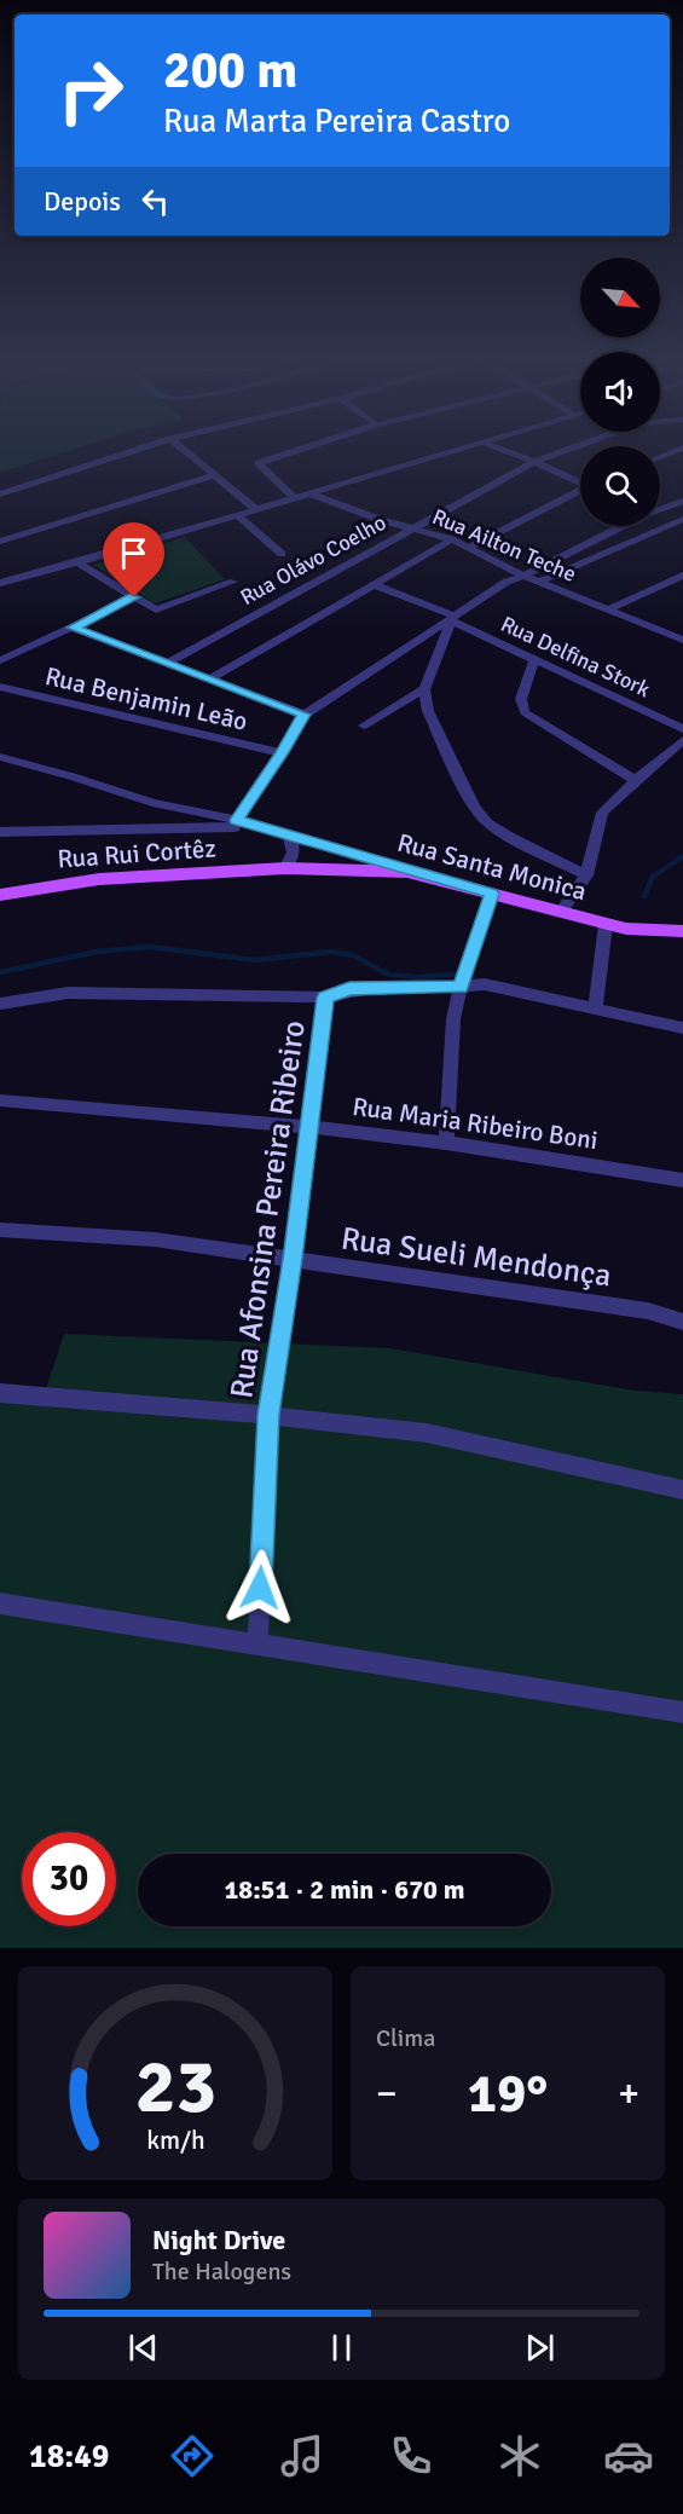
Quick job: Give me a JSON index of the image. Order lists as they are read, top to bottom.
{
  "streets": {
    "main road": ["Rua Rui Cortêz", "Rua Santa Monica"],
    "street": [
      "Rua Ailton Teche",
      "Rua Olávo Coelho",
      "Rua Delfina Stork",
      "Rua Benjamin Leão",
      "Rua Maria Ribeiro Boni",
      "Rua Afonsina Pereira Ribeiro",
      "Rua Sueli Mendonça"
    ]
  },
  "crossings": [
    ["Rua Ailton Teche", "Rua Olávo Coelho"],
    ["Rua Rui Cortêz", "Rua Santa Monica"],
    ["Rua Maria Ribeiro Boni", "Rua Afonsina Pereira Ribeiro"],
    ["Rua Afonsina Pereira Ribeiro", "Rua Sueli Mendonça"]
  ],
  "north": "bottom right",
  "page": {
    "turn": ["200 m", "Rua Marta Pereira Castro"],
    "then": "Depois",
    "limit": "30",
    "trip": "18:51 · 2 min · 670 m",
    "tile": "Clima",
    "heat": ["−", "19°", "+"],
    "song": ["Night Drive", "The Halogens"],
    "tabs": "18:49",
    "gauge": ["23", "km/h"]
  }
}
